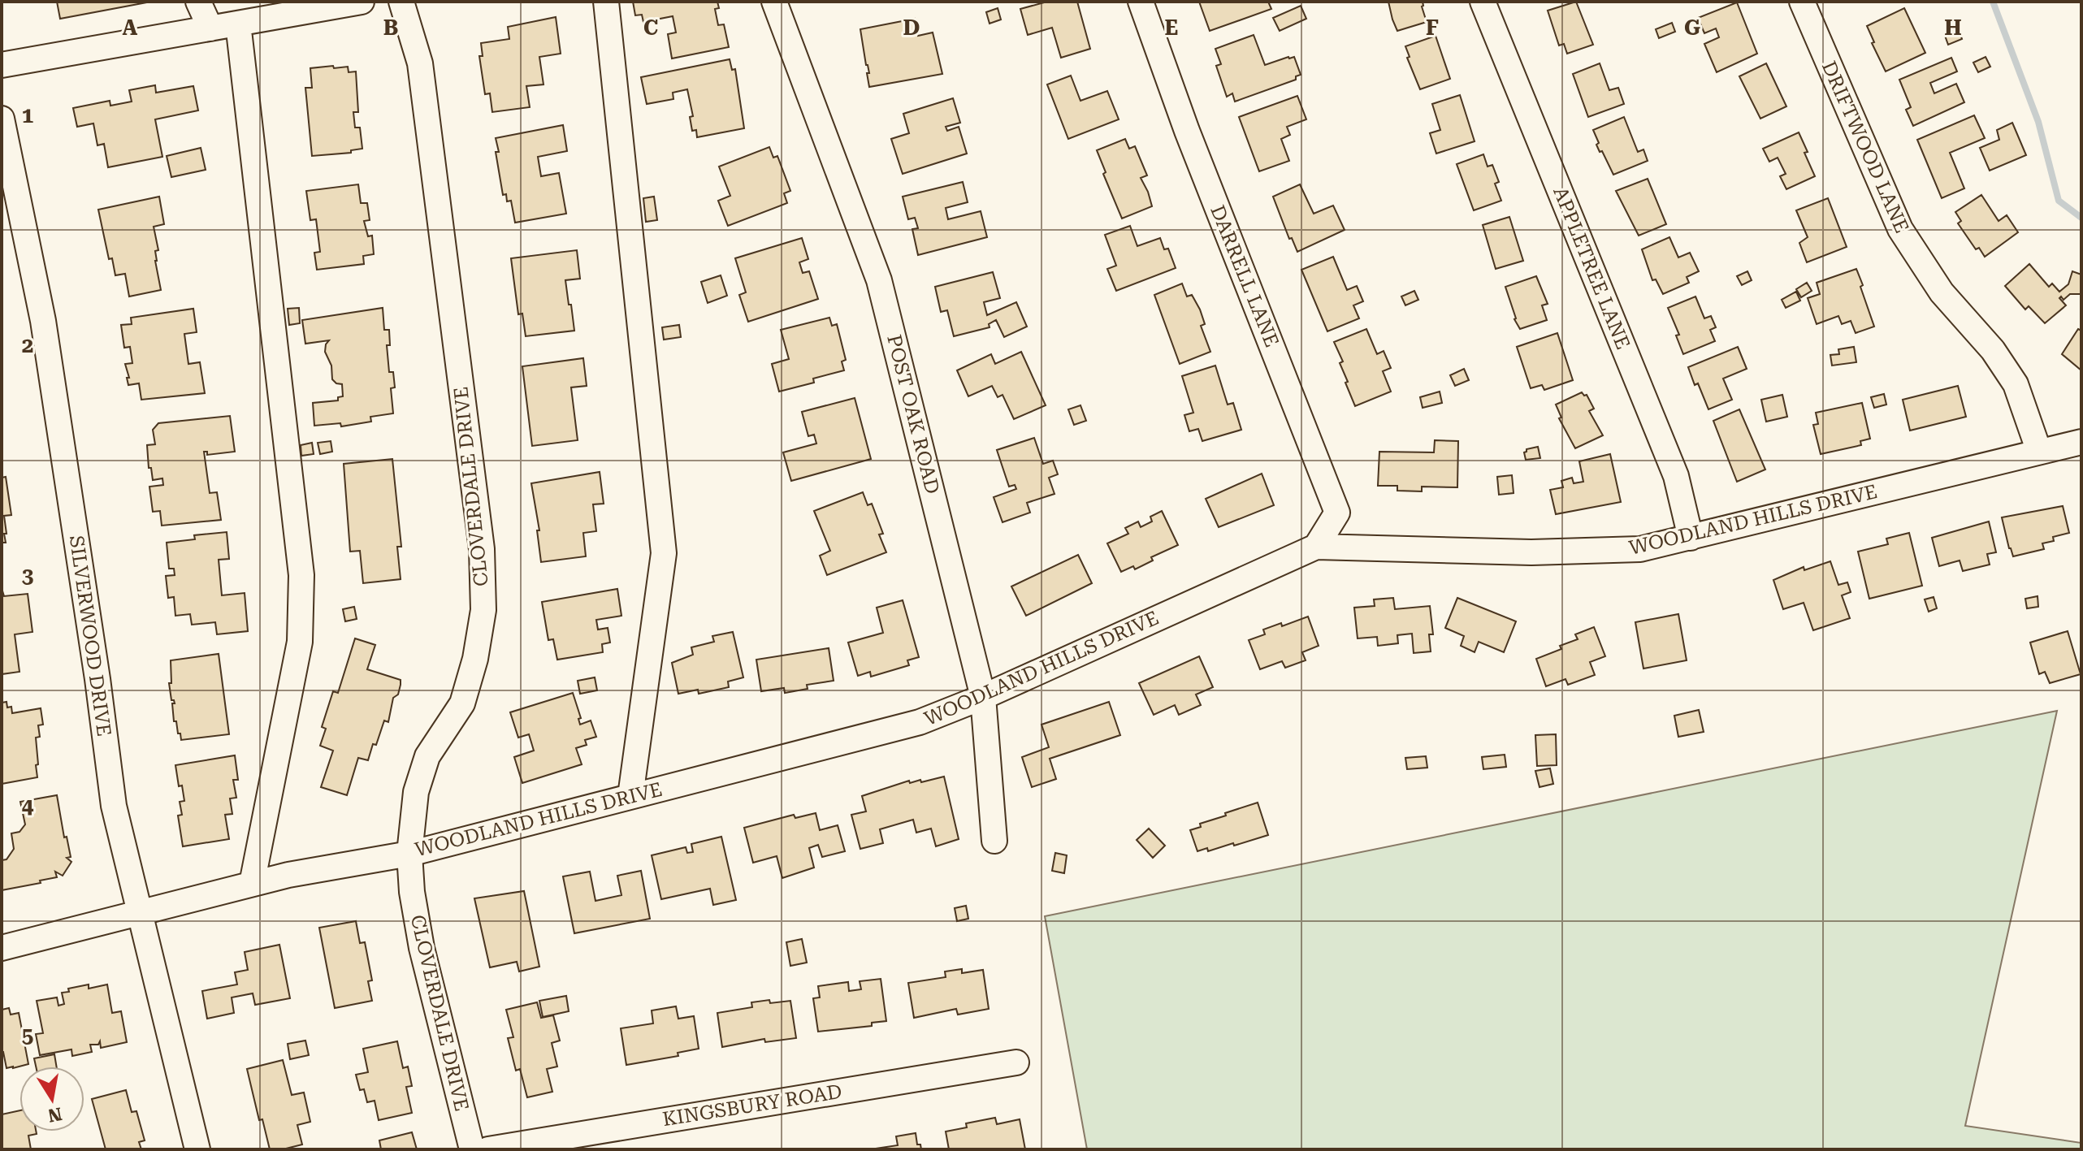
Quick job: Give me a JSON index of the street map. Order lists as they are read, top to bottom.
{
  "streets": {
    "street": [
      "DRIFTWOOD LANE",
      "APPLETREE LANE",
      "DARRELL LANE",
      "POST OAK ROAD",
      "CLOVERDALE DRIVE",
      "WOODLAND HILLS DRIVE",
      "SILVERWOOD DRIVE",
      "KINGSBURY ROAD"
    ]
  },
  "crossings": [
    ["DRIFTWOOD LANE", "WOODLAND HILLS DRIVE"],
    ["APPLETREE LANE", "WOODLAND HILLS DRIVE"],
    ["DARRELL LANE", "WOODLAND HILLS DRIVE"],
    ["POST OAK ROAD", "WOODLAND HILLS DRIVE"],
    ["CLOVERDALE DRIVE", "WOODLAND HILLS DRIVE"],
    ["WOODLAND HILLS DRIVE", "SILVERWOOD DRIVE"]
  ],
  "north": "bottom",
  "grid": {
    "columns": [
      "A",
      "B",
      "C",
      "D",
      "E",
      "F",
      "G",
      "H"
    ],
    "rows": [
      "1",
      "2",
      "3",
      "4",
      "5"
    ]
  }
}
